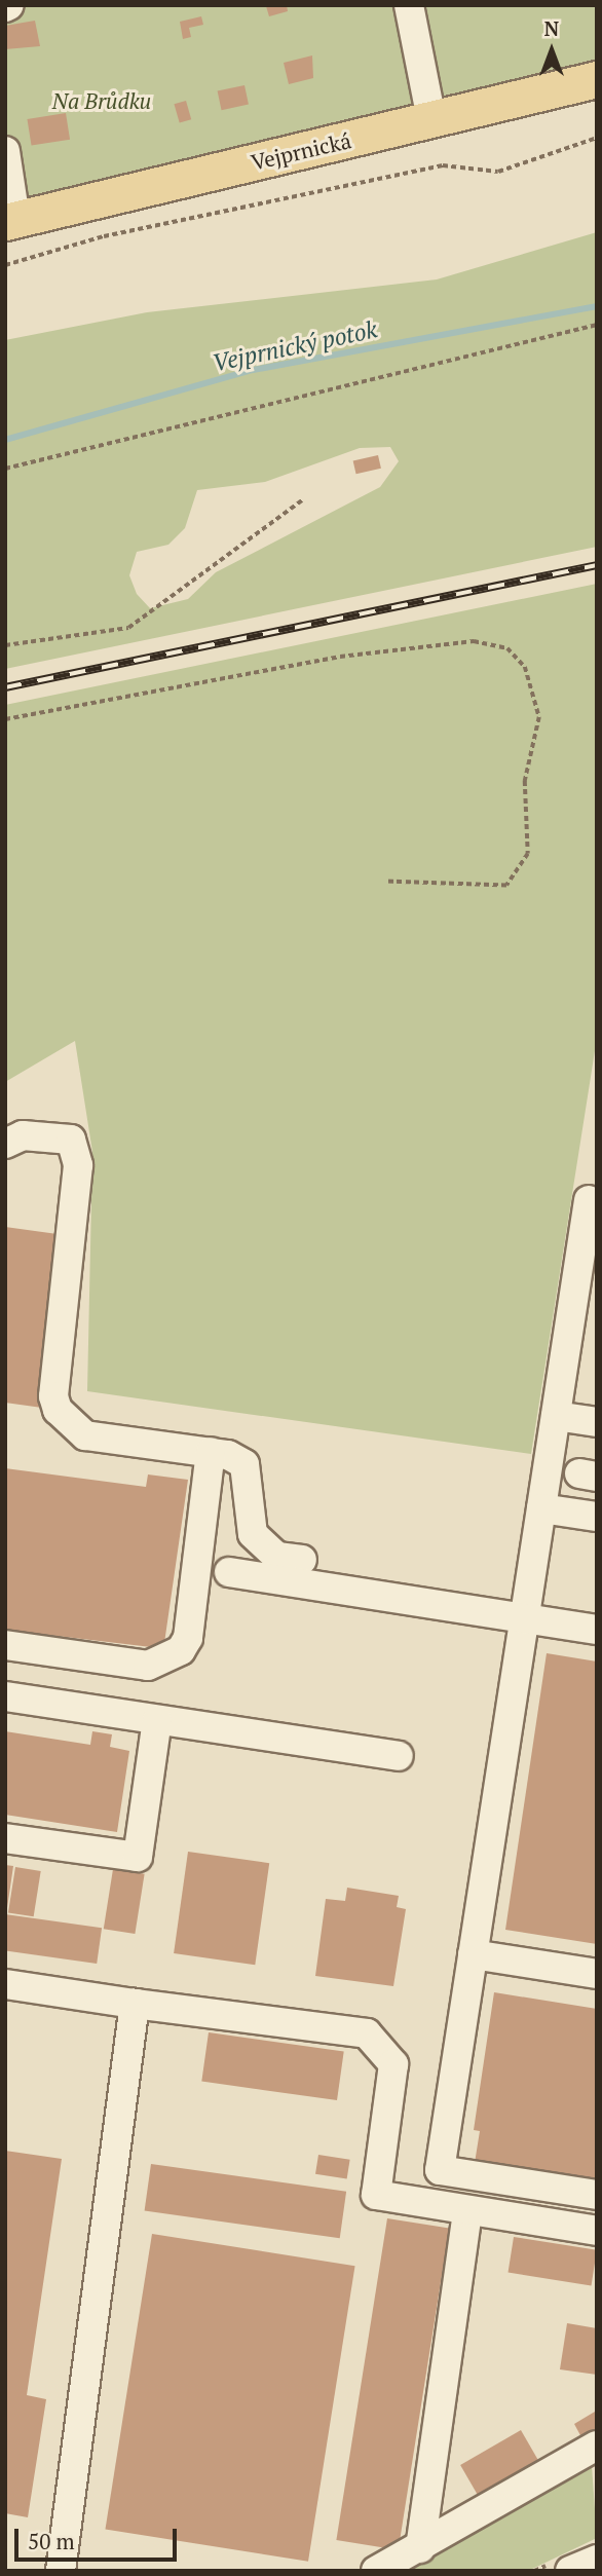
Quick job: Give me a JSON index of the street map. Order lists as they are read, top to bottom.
{
  "streets": {
    "main road": ["Vejprnická"]
  },
  "water": ["Vejprnický potok"],
  "parks": ["Na Brůdku"],
  "scale_bar": "50 m",
  "north": "top"
}
